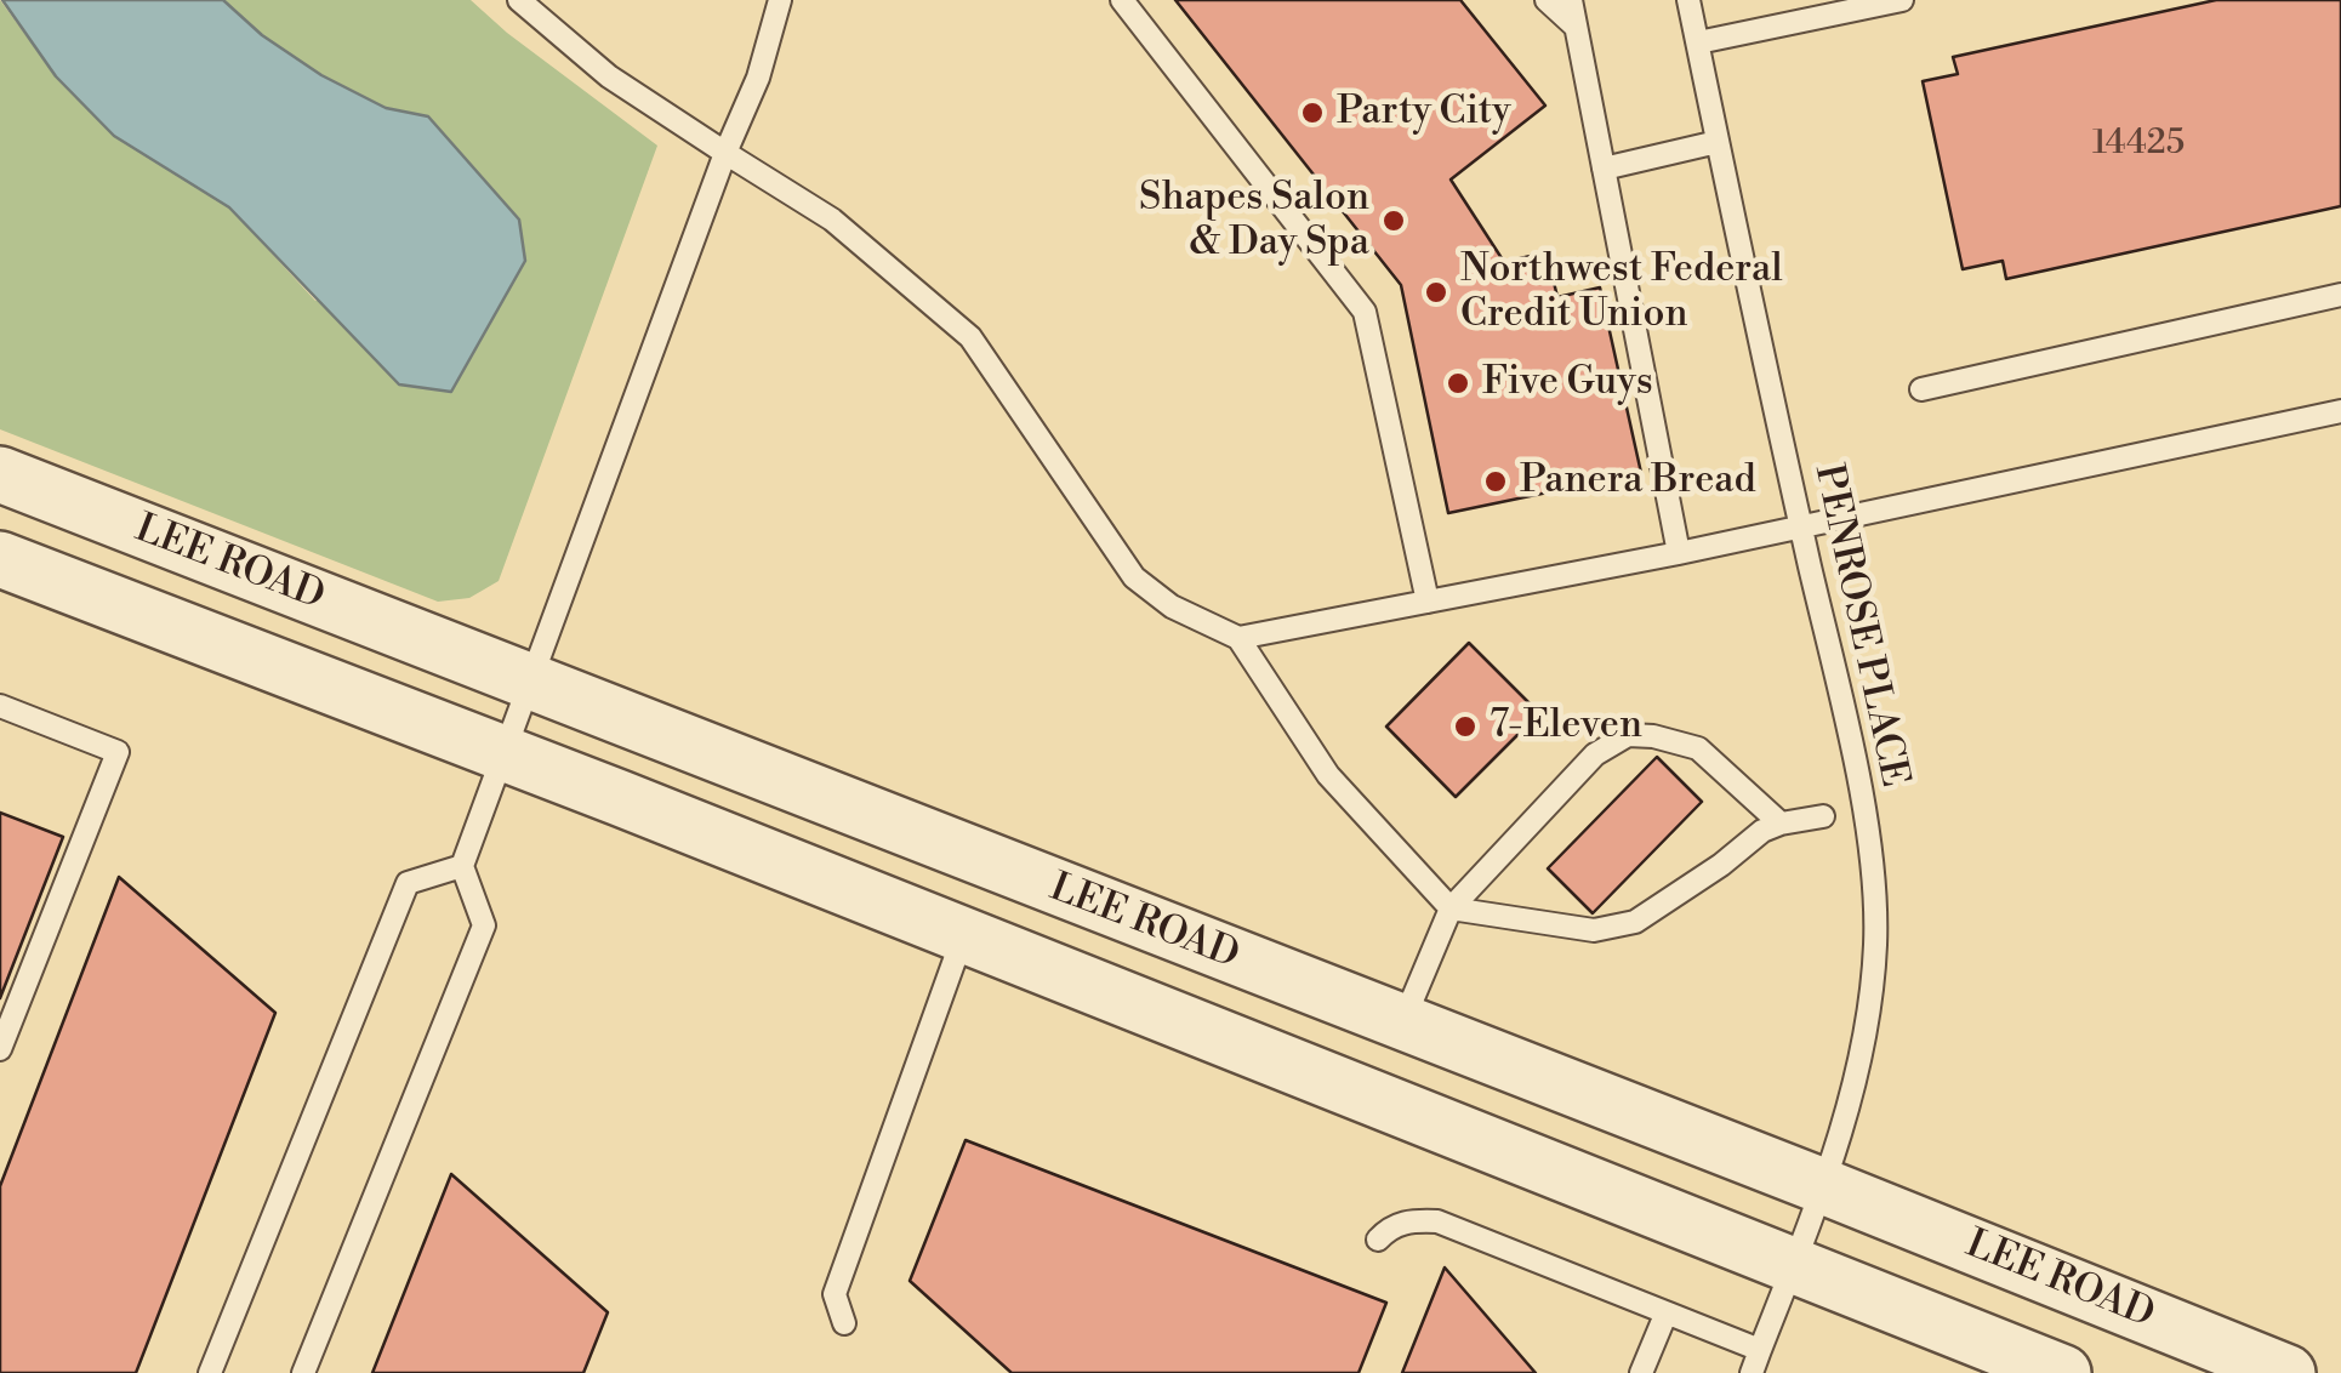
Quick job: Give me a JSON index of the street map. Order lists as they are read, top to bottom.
{
  "streets": {
    "street": ["LEE ROAD"],
    "lane": ["PENROSE PLACE"]
  },
  "crossings": [
    ["LEE ROAD", "PENROSE PLACE"]
  ],
  "places": [
    "Party City",
    "Shapes Salon & Day Spa",
    "Northwest Federal Credit Union",
    "Five Guys",
    "Panera Bread",
    "7-Eleven"
  ],
  "house_numbers": ["14425"]
}
